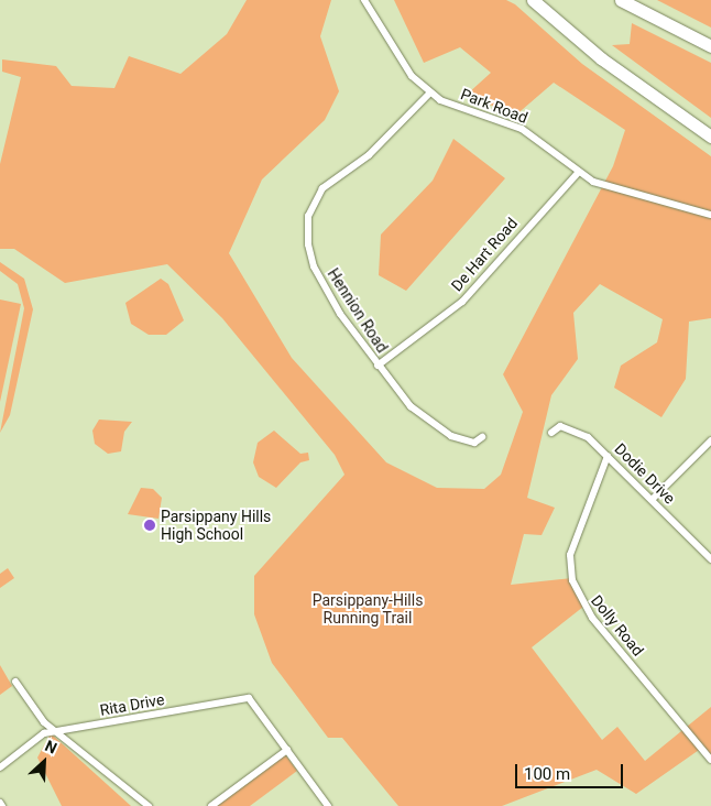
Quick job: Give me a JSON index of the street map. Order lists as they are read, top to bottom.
{
  "streets": {
    "street": [
      "Park Road",
      "De Hart Road",
      "Hennion Road",
      "Dodie Drive",
      "Dolly Road",
      "Rita Drive"
    ]
  },
  "crossings": [
    ["Park Road", "De Hart Road"],
    ["Park Road", "Hennion Road"],
    ["De Hart Road", "Hennion Road"],
    ["Dodie Drive", "Dolly Road"]
  ],
  "parks": ["Parsippany-Hills Running Trail"],
  "places": ["Parsippany Hills High School"],
  "scale_bar": "100 m",
  "north": "top right"
}
